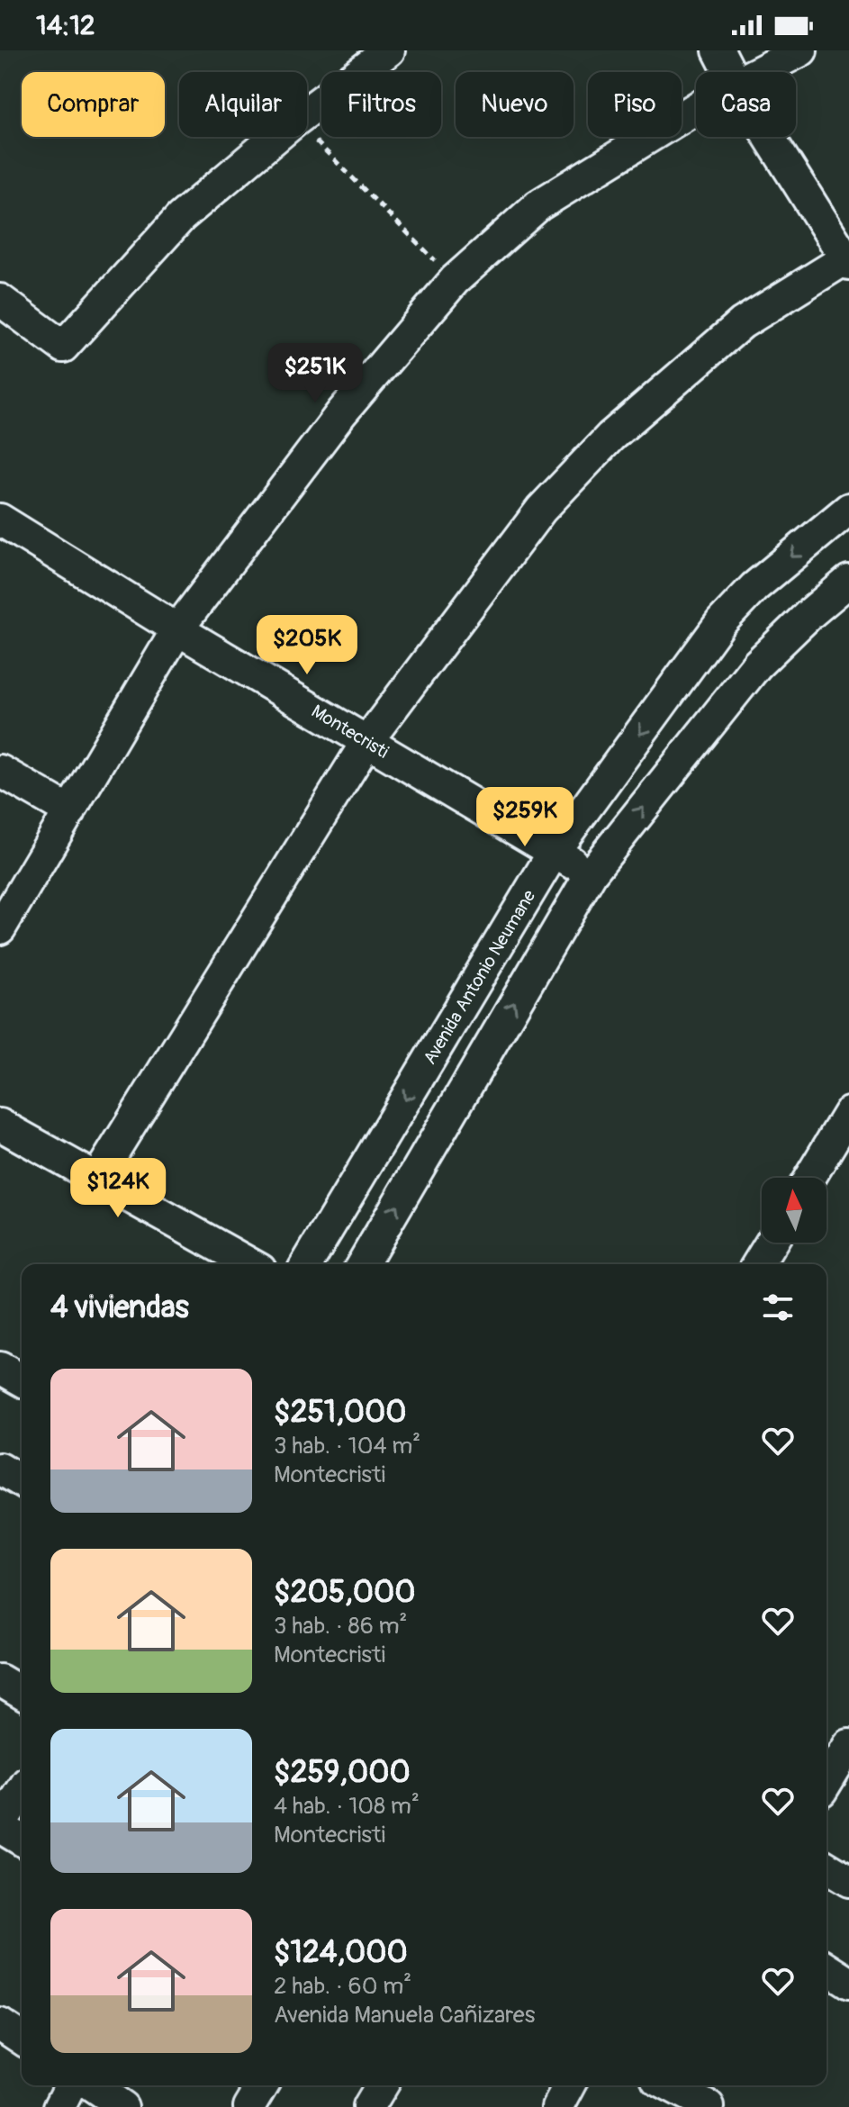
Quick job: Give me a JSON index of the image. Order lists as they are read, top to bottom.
{
  "streets": {
    "street": ["Montecristi", "Avenida Antonio Neumane"]
  },
  "crossings": [
    ["Montecristi", "Avenida Antonio Neumane"]
  ],
  "north": "top",
  "page": {
    "status": "14:12",
    "chip": [
      "Comprar",
      "Alquilar",
      "Filtros",
      "Nuevo",
      "Piso",
      "Casa"
    ],
    "price": [
      "$251K",
      "$205K",
      "$259K",
      "$124K"
    ],
    "heading": "4 viviendas",
    "list": [
      {
        "name": "$251,000",
        "note": "3 hab. · 104 m² · Montecristi"
      },
      {
        "name": "$205,000",
        "note": "3 hab. · 86 m² · Montecristi"
      },
      {
        "name": "$259,000",
        "note": "4 hab. · 108 m² · Montecristi"
      },
      {
        "name": "$124,000",
        "note": "2 hab. · 60 m² · Avenida Manuela Cañizares"
      }
    ]
  }
}
